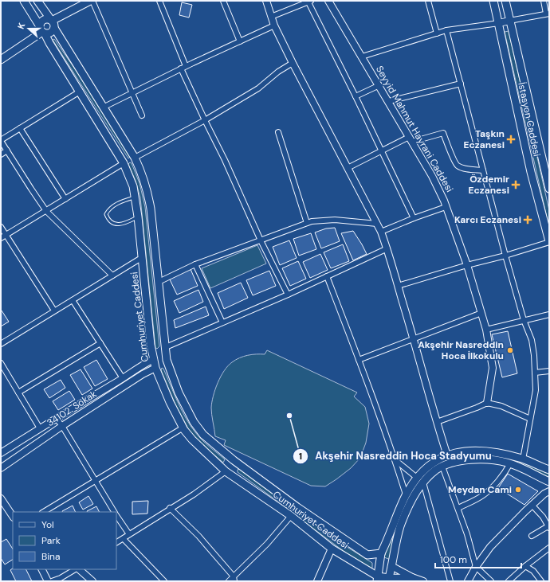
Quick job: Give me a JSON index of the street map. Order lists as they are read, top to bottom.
{
  "streets": {
    "main road": ["İstasyon Caddesi", "Cumhuriyet Caddesi"],
    "street": ["Seyyid Mahmut Hayrani Caddesi", "34102. Sokak"]
  },
  "crossings": [
    ["Cumhuriyet Caddesi", "34102. Sokak"]
  ],
  "places": {
    "health": ["Taşkın Eczanesi", "Özdemir Eczanesi", "Karcı Eczanesi"],
    "other": ["Akşehir Nasreddin Hoca İlkokulu", "Akşehir Nasreddin Hoca Stadyumu", "Meydan Cami"]
  },
  "legend": ["Yol", "Park", "Bina"],
  "scale_bar": "100 m",
  "north": "left"
}
